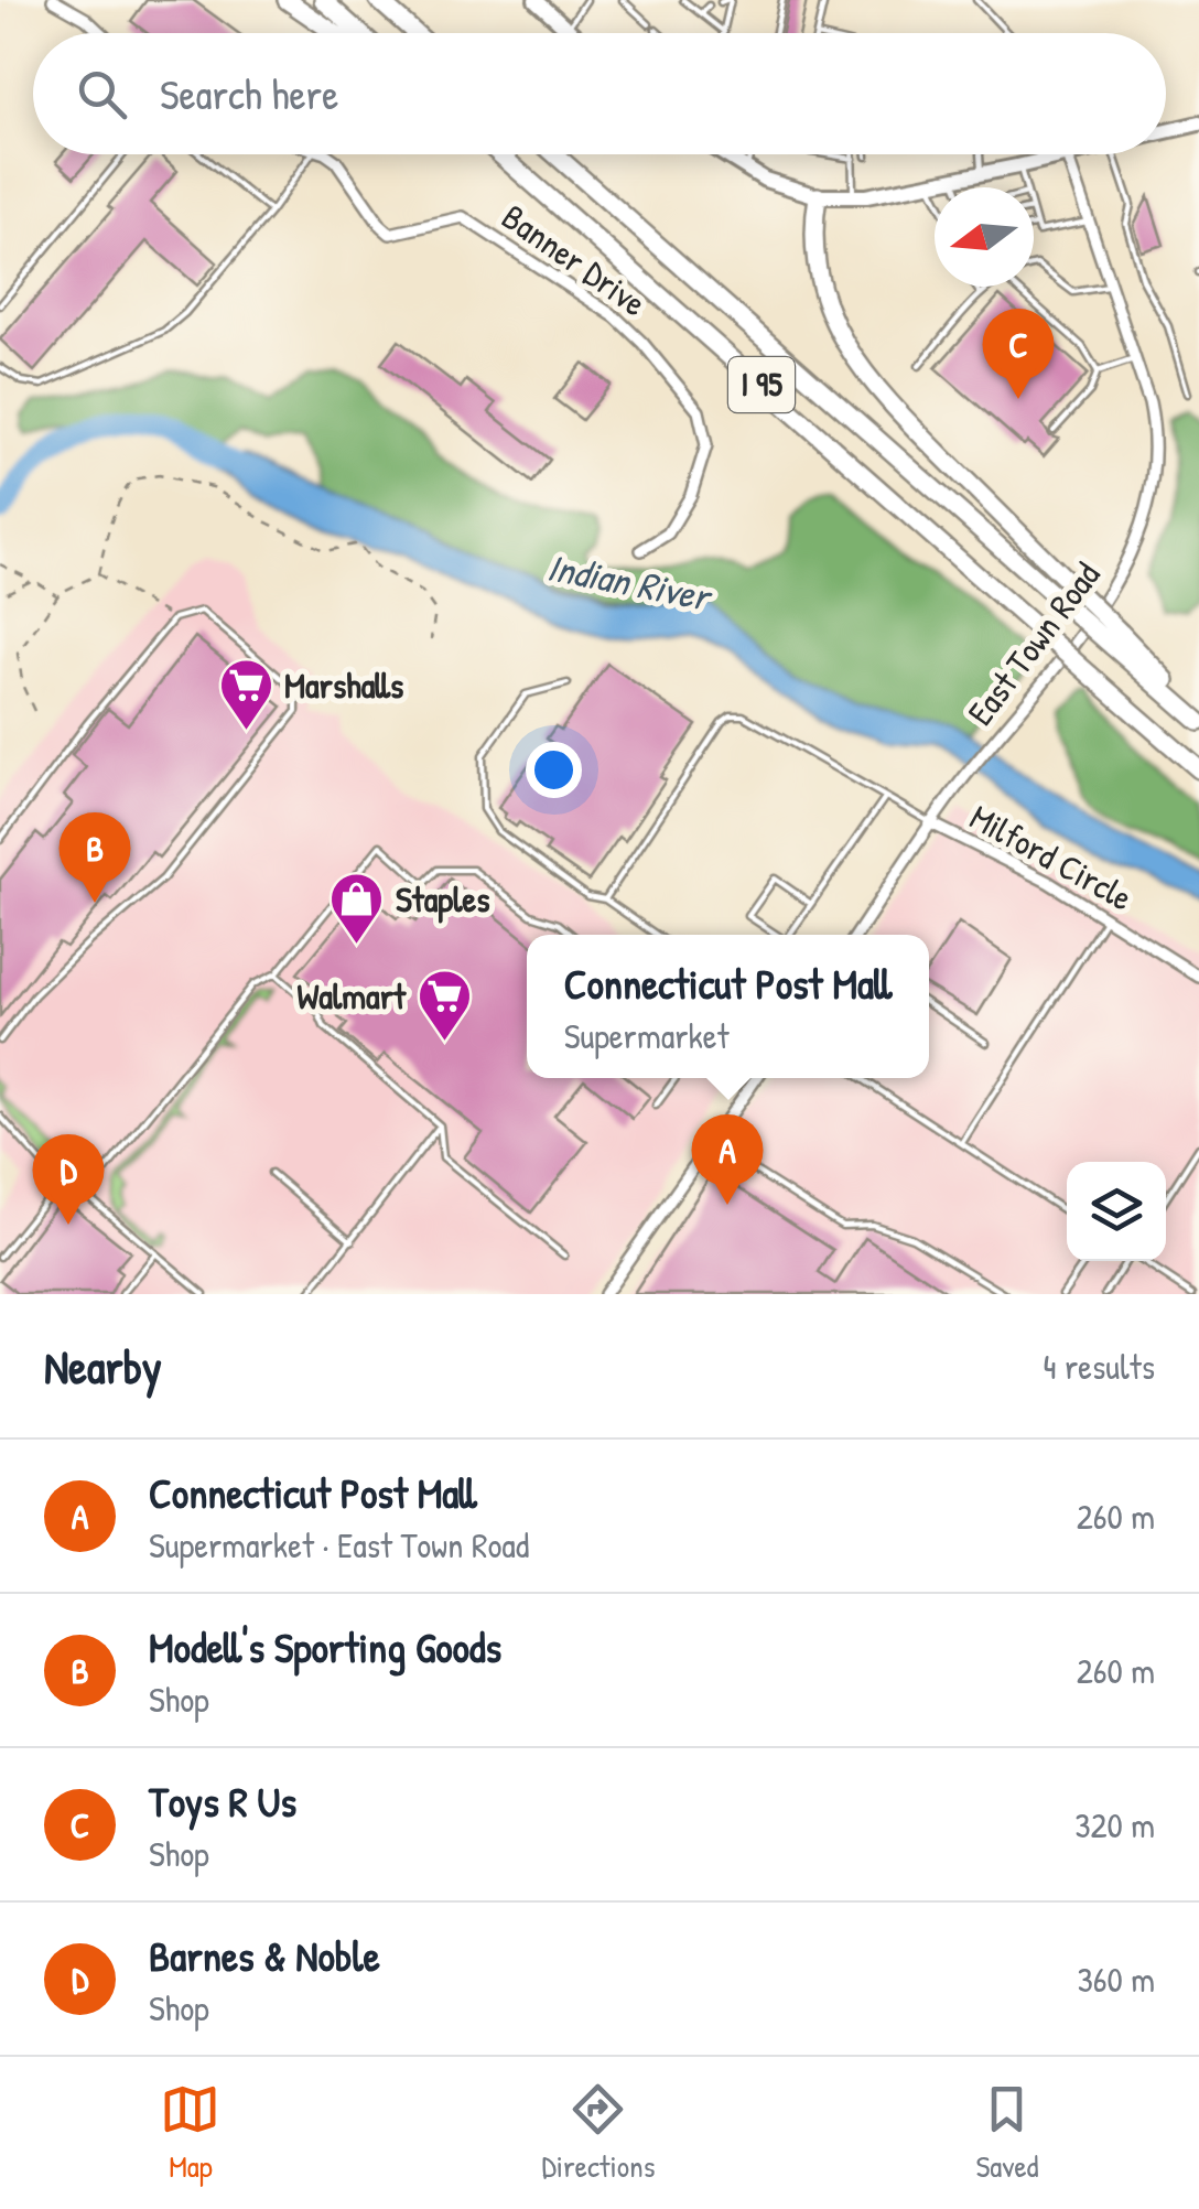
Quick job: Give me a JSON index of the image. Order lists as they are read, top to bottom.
{
  "streets": {
    "highway": ["I 95"],
    "street": ["Banner Drive", "East Town Road", "Milford Circle"]
  },
  "crossings": [
    ["East Town Road", "Milford Circle"]
  ],
  "water": ["Indian River"],
  "places": {
    "supermarket": ["Marshalls", "Walmart"],
    "shop": ["Staples"]
  },
  "north": "left",
  "page": {
    "search": "Search here",
    "pins": [
      "C",
      "B",
      "A",
      "D"
    ],
    "popup": ["Connecticut Post Mall", "Supermarket"],
    "heading": ["Nearby", "4 results"],
    "list": [
      {
        "mark": "A",
        "name": "Connecticut Post Mall",
        "note": "Supermarket · East Town Road",
        "value": "260 m"
      },
      {
        "mark": "B",
        "name": "Modell's Sporting Goods",
        "note": "Shop",
        "value": "260 m"
      },
      {
        "mark": "C",
        "name": "Toys R Us",
        "note": "Shop",
        "value": "320 m"
      },
      {
        "mark": "D",
        "name": "Barnes & Noble",
        "note": "Shop",
        "value": "360 m"
      }
    ],
    "nav": ["Map", "Directions", "Saved"]
  }
}
